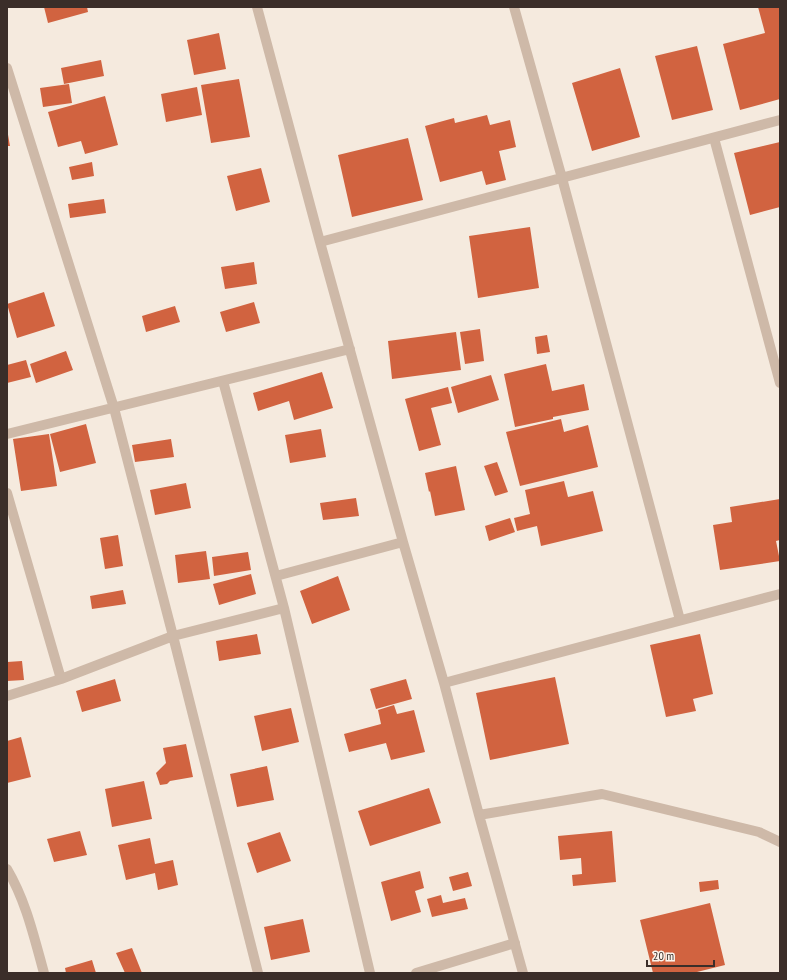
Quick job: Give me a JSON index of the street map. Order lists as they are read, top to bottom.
{
  "scale_bar": "20 m"
}
